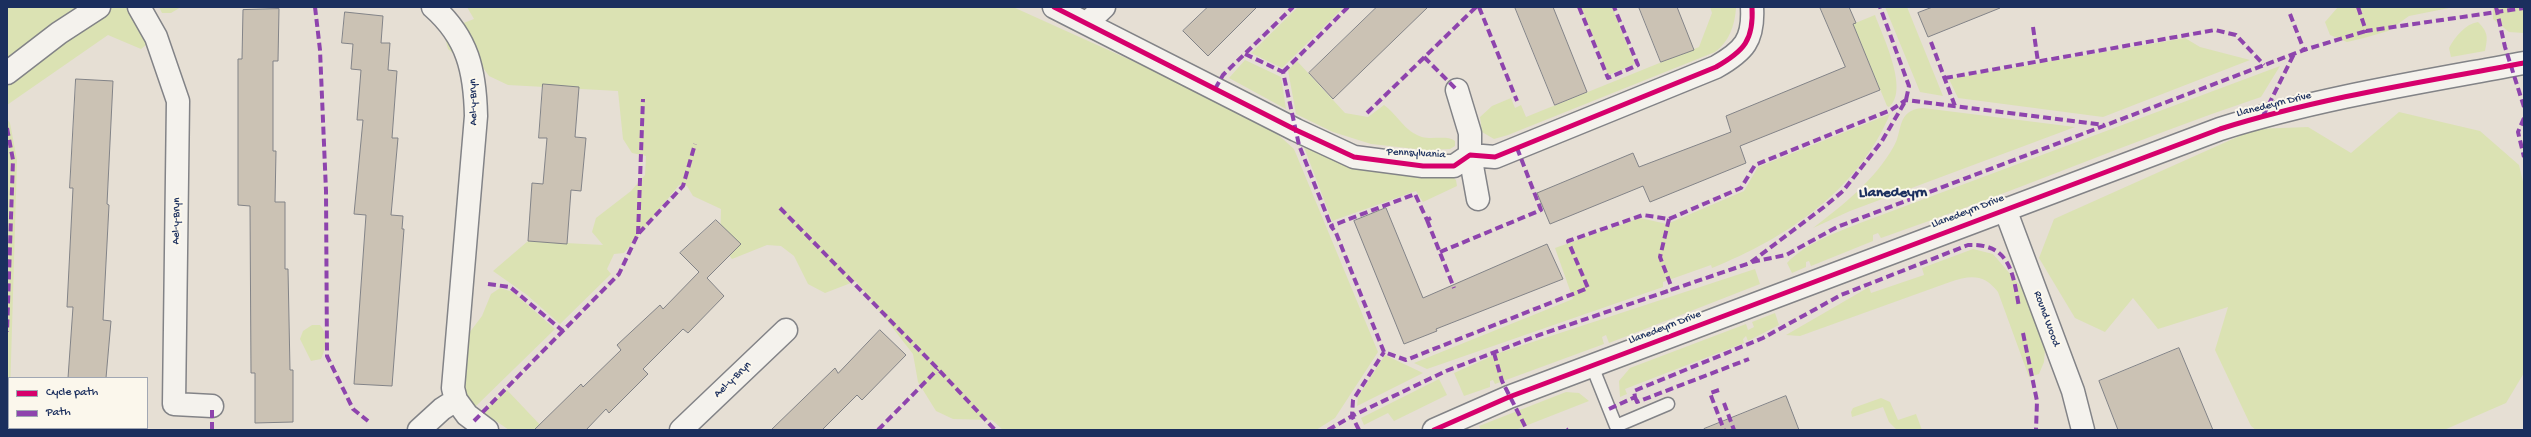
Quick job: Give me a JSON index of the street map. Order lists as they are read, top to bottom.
{
  "streets": {
    "street": [
      "Ael-y-Bryn",
      "Llanedeyrn Drive",
      "Pennsylvania",
      "Round Wood"
    ]
  },
  "crossings": [
    ["Llanedeyrn Drive", "Round Wood"]
  ],
  "districts": ["Llanedeyrn"],
  "legend": ["Cycle path", "Path"]
}
